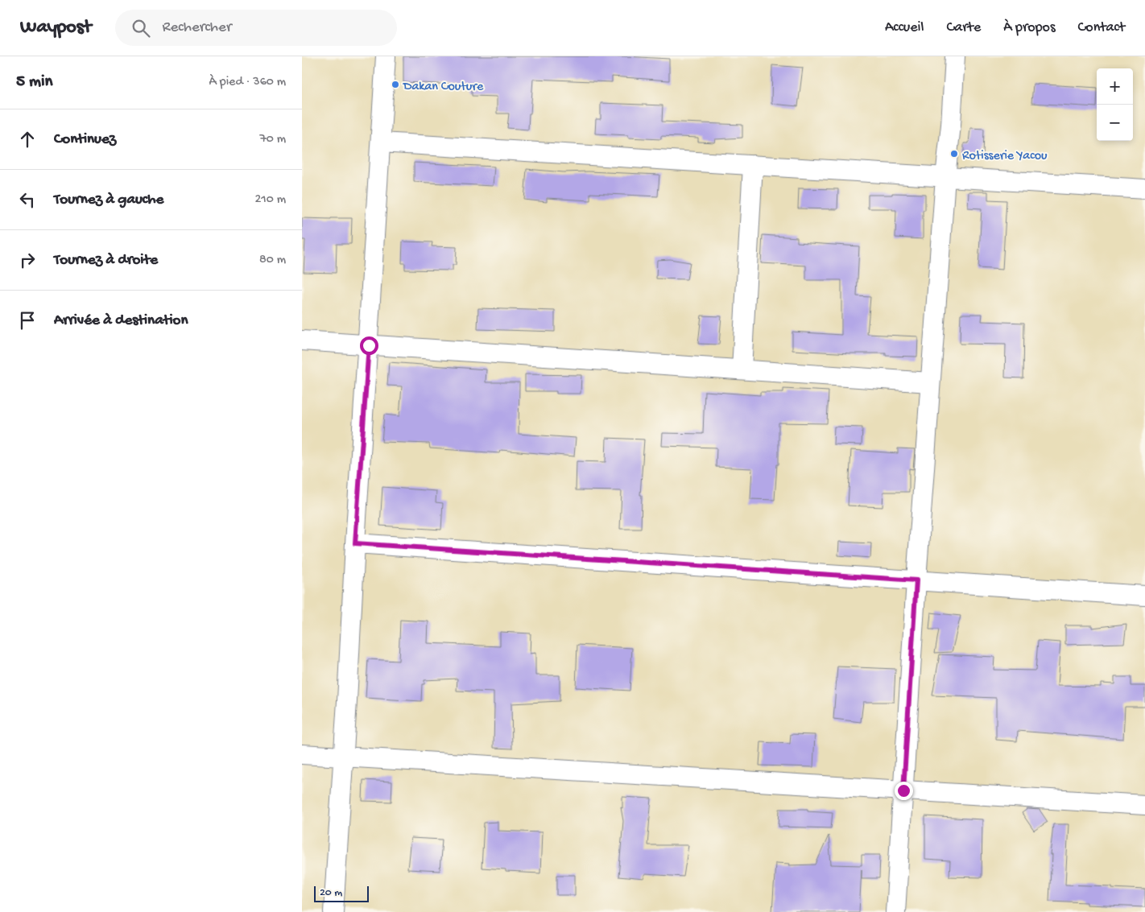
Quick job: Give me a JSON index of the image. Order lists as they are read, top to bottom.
{
  "places": ["Dakan Couture", "Rotisserie Yacou"],
  "scale_bar": "20 m",
  "page": {
    "header": "Waypost",
    "search": "Rechercher",
    "nav": [
      "Accueil",
      "Carte",
      "À propos",
      "Contact"
    ],
    "heading": ["5 min", "À pied · 360 m"],
    "map_buttons": ["+", "−"],
    "list": [
      ["Continuez", "70 m"],
      ["Tournez à gauche", "210 m"],
      ["Tournez à droite", "80 m"],
      "Arrivée à destination"
    ],
    "scale": "20 m"
  }
}
